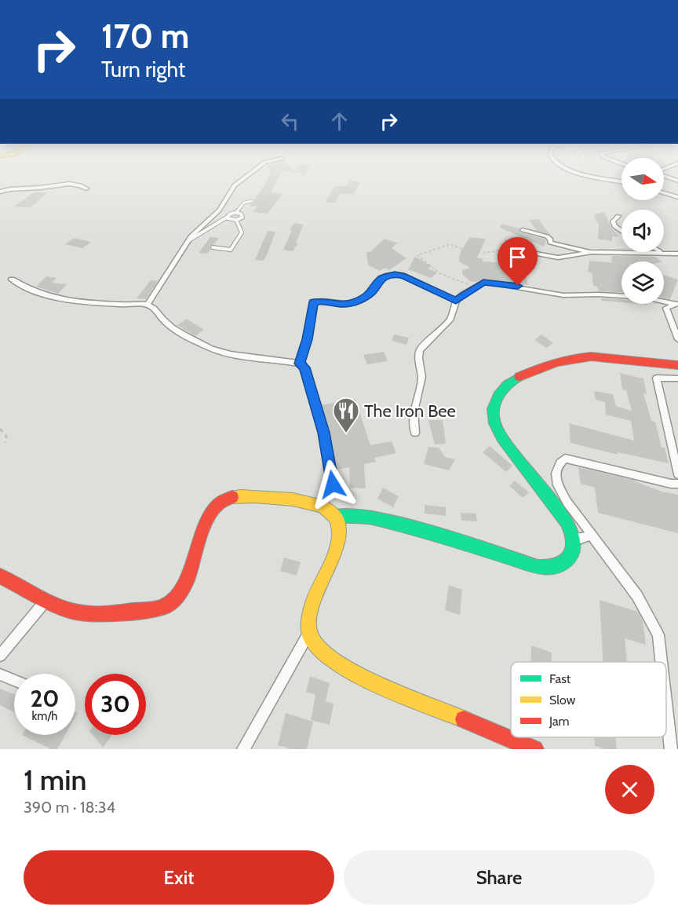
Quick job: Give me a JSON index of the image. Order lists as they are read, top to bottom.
{
  "places": {
    "restaurant": ["The Iron Bee"]
  },
  "legend": ["Fast", "Slow", "Jam"],
  "north": "right",
  "page": {
    "turn": ["170 m", "Turn right"],
    "speed": "20 km/h",
    "limit": "30",
    "heading": ["1 min", "390 m · 18:34"],
    "buttons": ["Exit", "Share"]
  }
}
